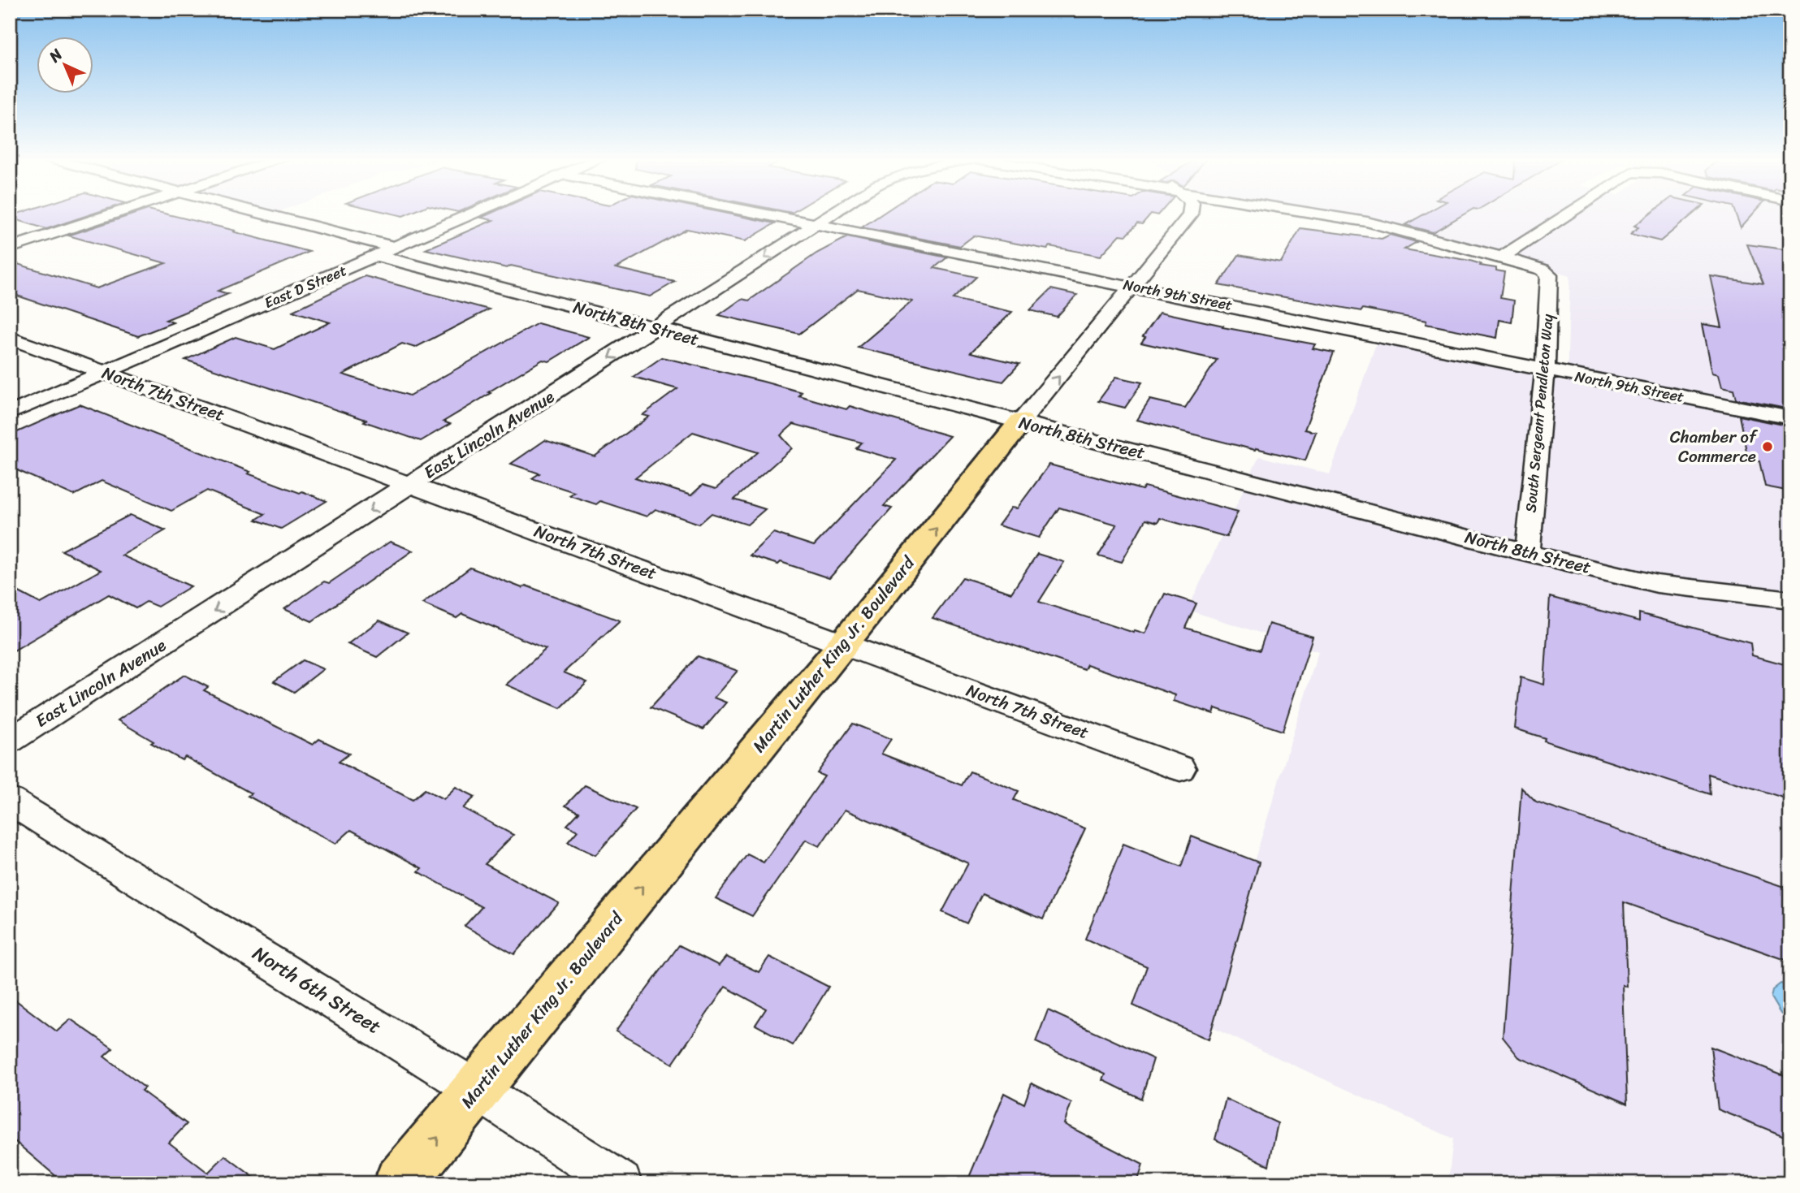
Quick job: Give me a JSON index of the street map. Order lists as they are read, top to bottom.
{
  "streets": {
    "main road": ["Martin Luther King Jr. Boulevard"],
    "street": [
      "East D Street",
      "North 9th Street",
      "North 8th Street",
      "North 7th Street",
      "South Sergeant Pendleton Way",
      "East Lincoln Avenue",
      "North 6th Street"
    ]
  },
  "crossings": [
    ["East D Street", "North 8th Street"],
    ["East D Street", "North 7th Street"],
    ["North 9th Street", "South Sergeant Pendleton Way"],
    ["North 9th Street", "East Lincoln Avenue"],
    ["North 9th Street", "Martin Luther King Jr. Boulevard"],
    ["North 8th Street", "South Sergeant Pendleton Way"],
    ["North 8th Street", "East Lincoln Avenue"],
    ["North 8th Street", "Martin Luther King Jr. Boulevard"],
    ["North 7th Street", "East Lincoln Avenue"],
    ["North 7th Street", "Martin Luther King Jr. Boulevard"],
    ["South Sergeant Pendleton Way", "East Lincoln Avenue"],
    ["Martin Luther King Jr. Boulevard", "North 6th Street"]
  ],
  "one_way": ["East Lincoln Avenue", "Martin Luther King Jr. Boulevard"],
  "places": ["Chamber of Commerce"],
  "north": "top left"
}
